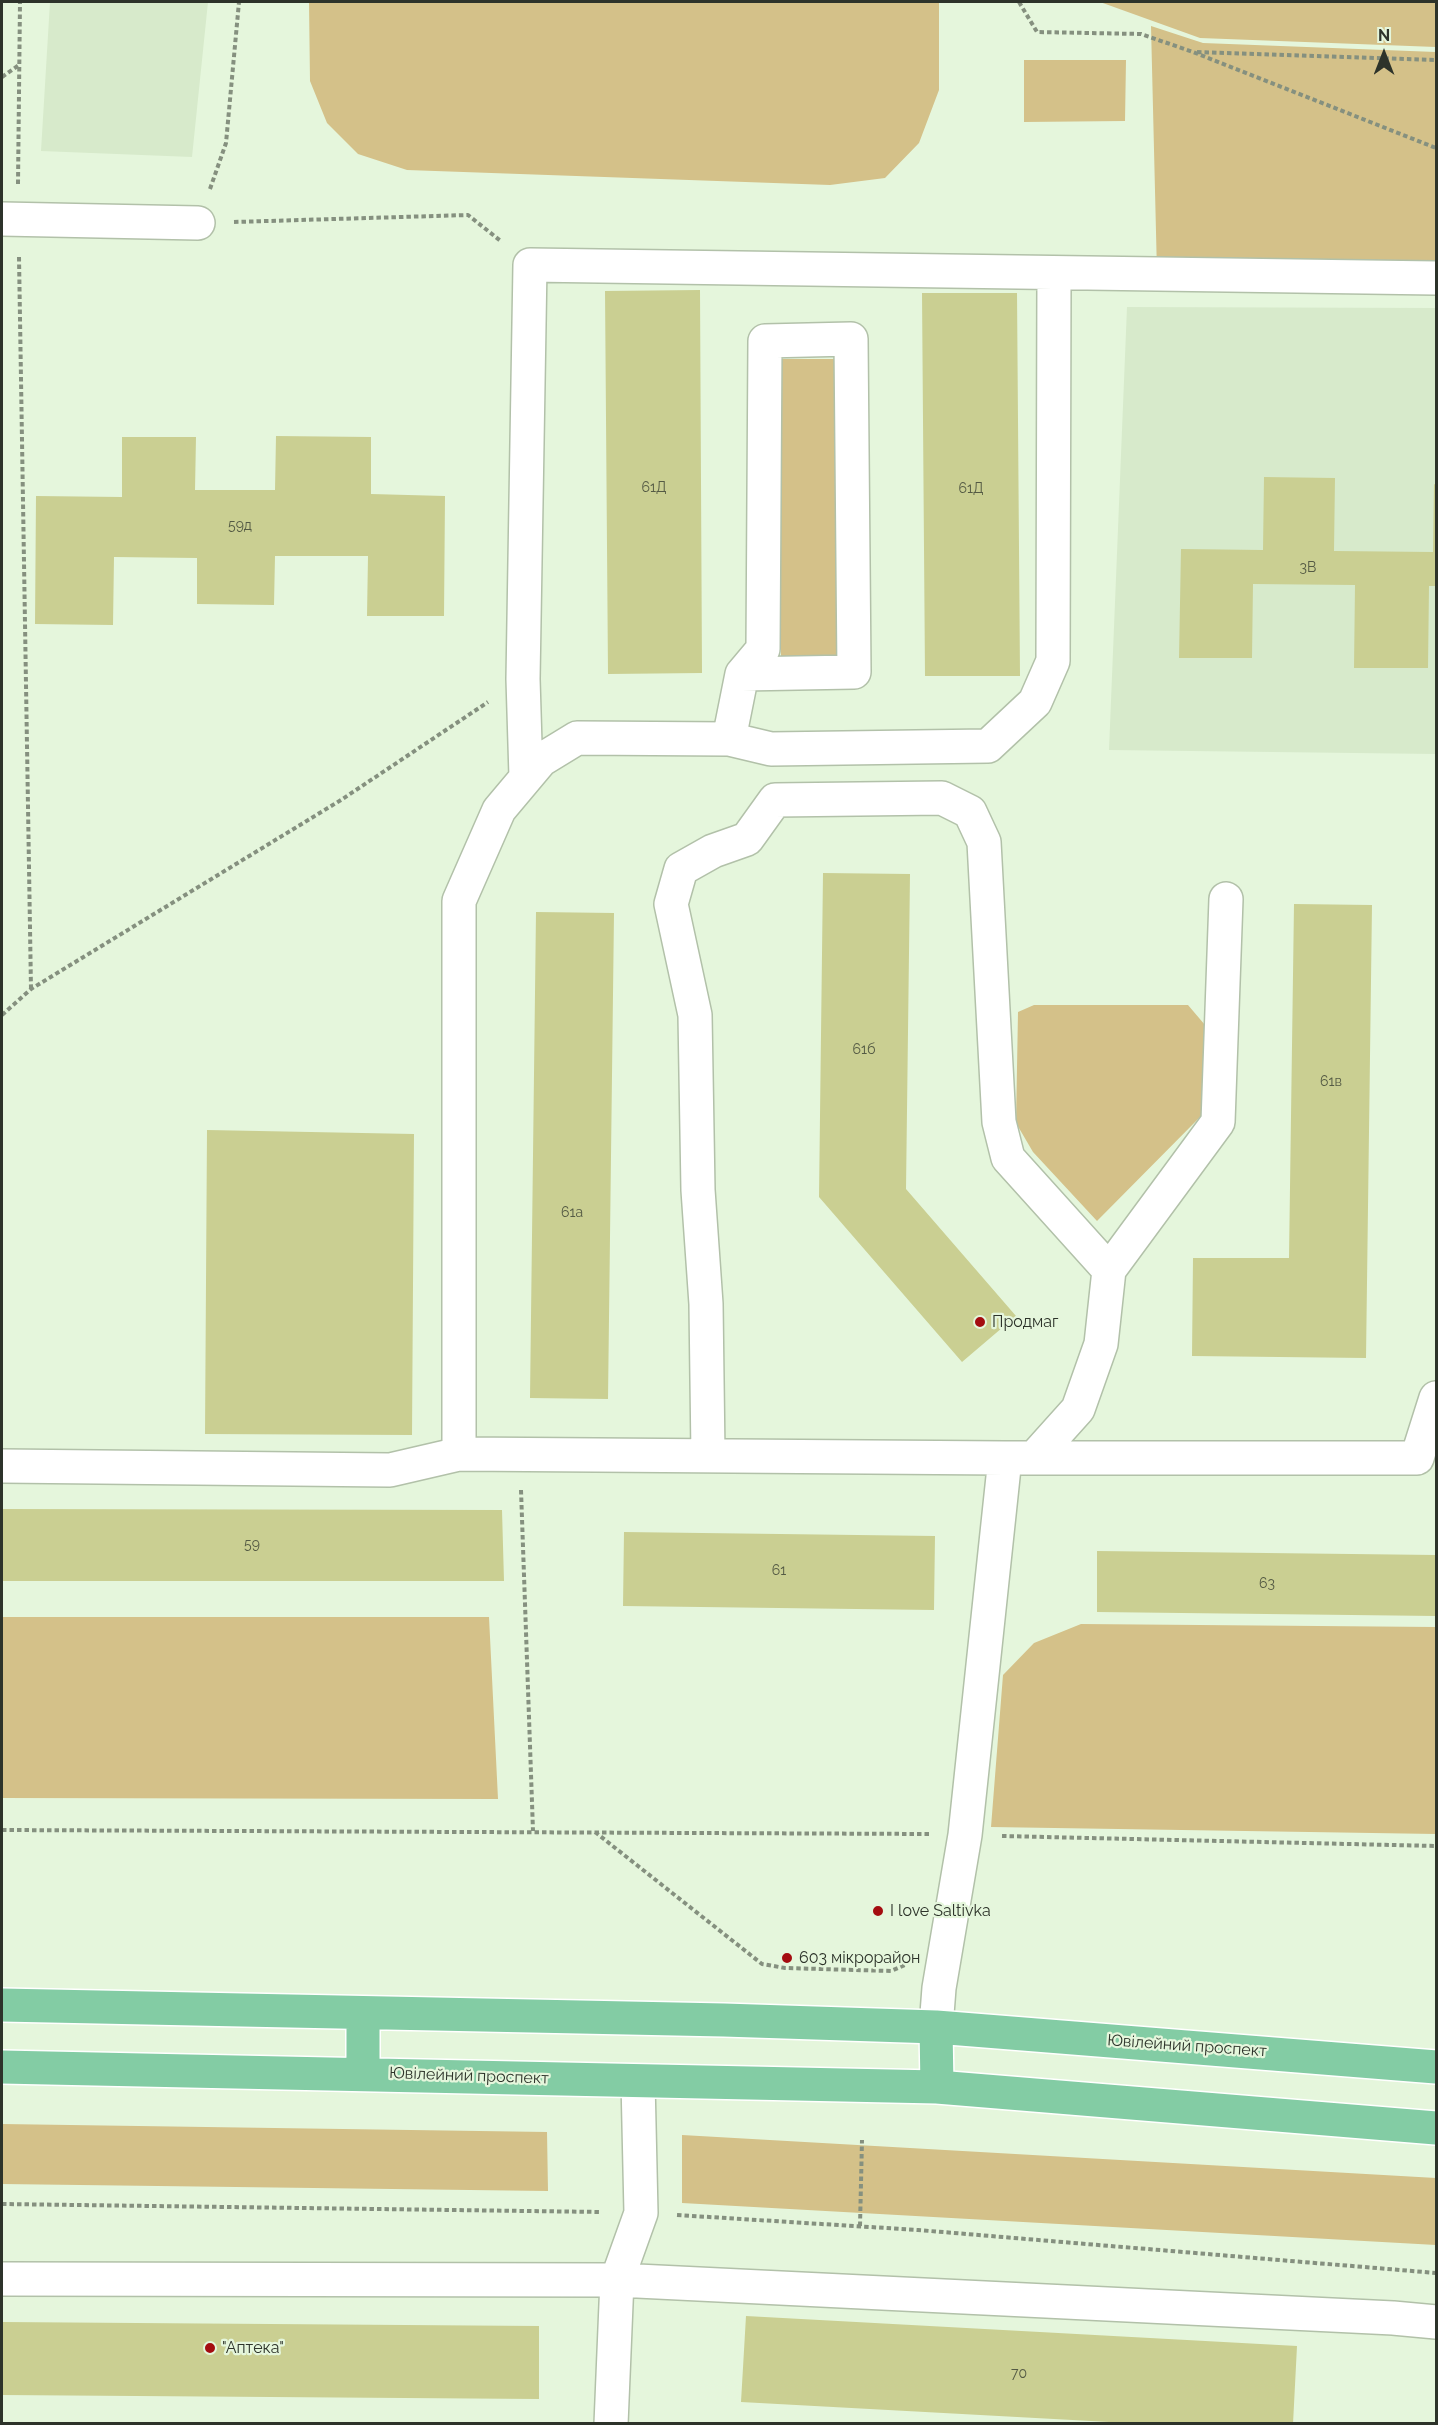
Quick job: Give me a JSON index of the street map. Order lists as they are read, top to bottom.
{
  "streets": {
    "main road": ["Ювілейний проспект"]
  },
  "places": [
    "Продмаг",
    "I love Saltivka",
    "603 мікрорайон",
    "\"Аптека\""
  ],
  "house_numbers": [
    "61Д",
    "61Д",
    "59д",
    "3В",
    "61б",
    "61в",
    "61а",
    "59",
    "61",
    "63",
    "70"
  ],
  "north": "top"
}
